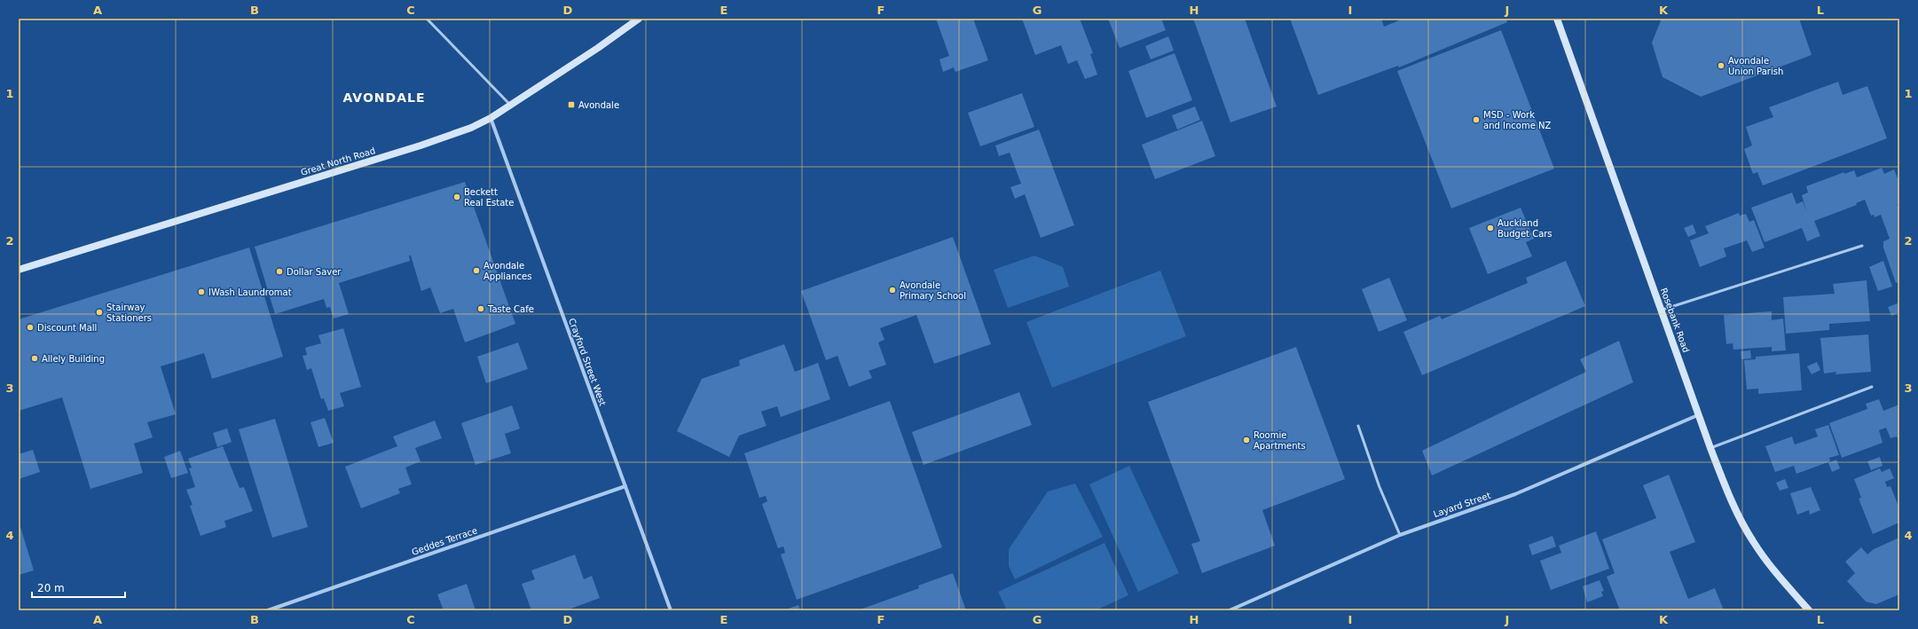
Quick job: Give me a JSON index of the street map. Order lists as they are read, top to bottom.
{
  "streets": {
    "main road": ["Great North Road", "Rosebank Road"],
    "street": ["Crayford Street West", "Layard Street", "Geddes Terrace"]
  },
  "crossings": [
    ["Great North Road", "Crayford Street West"],
    ["Rosebank Road", "Layard Street"],
    ["Crayford Street West", "Geddes Terrace"]
  ],
  "districts": ["AVONDALE"],
  "places": {
    "other": [
      "Avondale Union Parish",
      "MSD - Work and Income NZ",
      "Beckett Real Estate",
      "Auckland Budget Cars",
      "Avondale Appliances",
      "Dollar Saver",
      "Avondale Primary School",
      "IWash Laundromat",
      "Taste Cafe",
      "Stairway Stationers",
      "Discount Mall",
      "Allely Building",
      "Roomie Apartments"
    ],
    "transit": ["Avondale"]
  },
  "scale_bar": "20 m",
  "grid": {
    "columns": [
      "A",
      "B",
      "C",
      "D",
      "E",
      "F",
      "G",
      "H",
      "I",
      "J",
      "K",
      "L"
    ],
    "rows": [
      "1",
      "2",
      "3",
      "4"
    ]
  }
}
